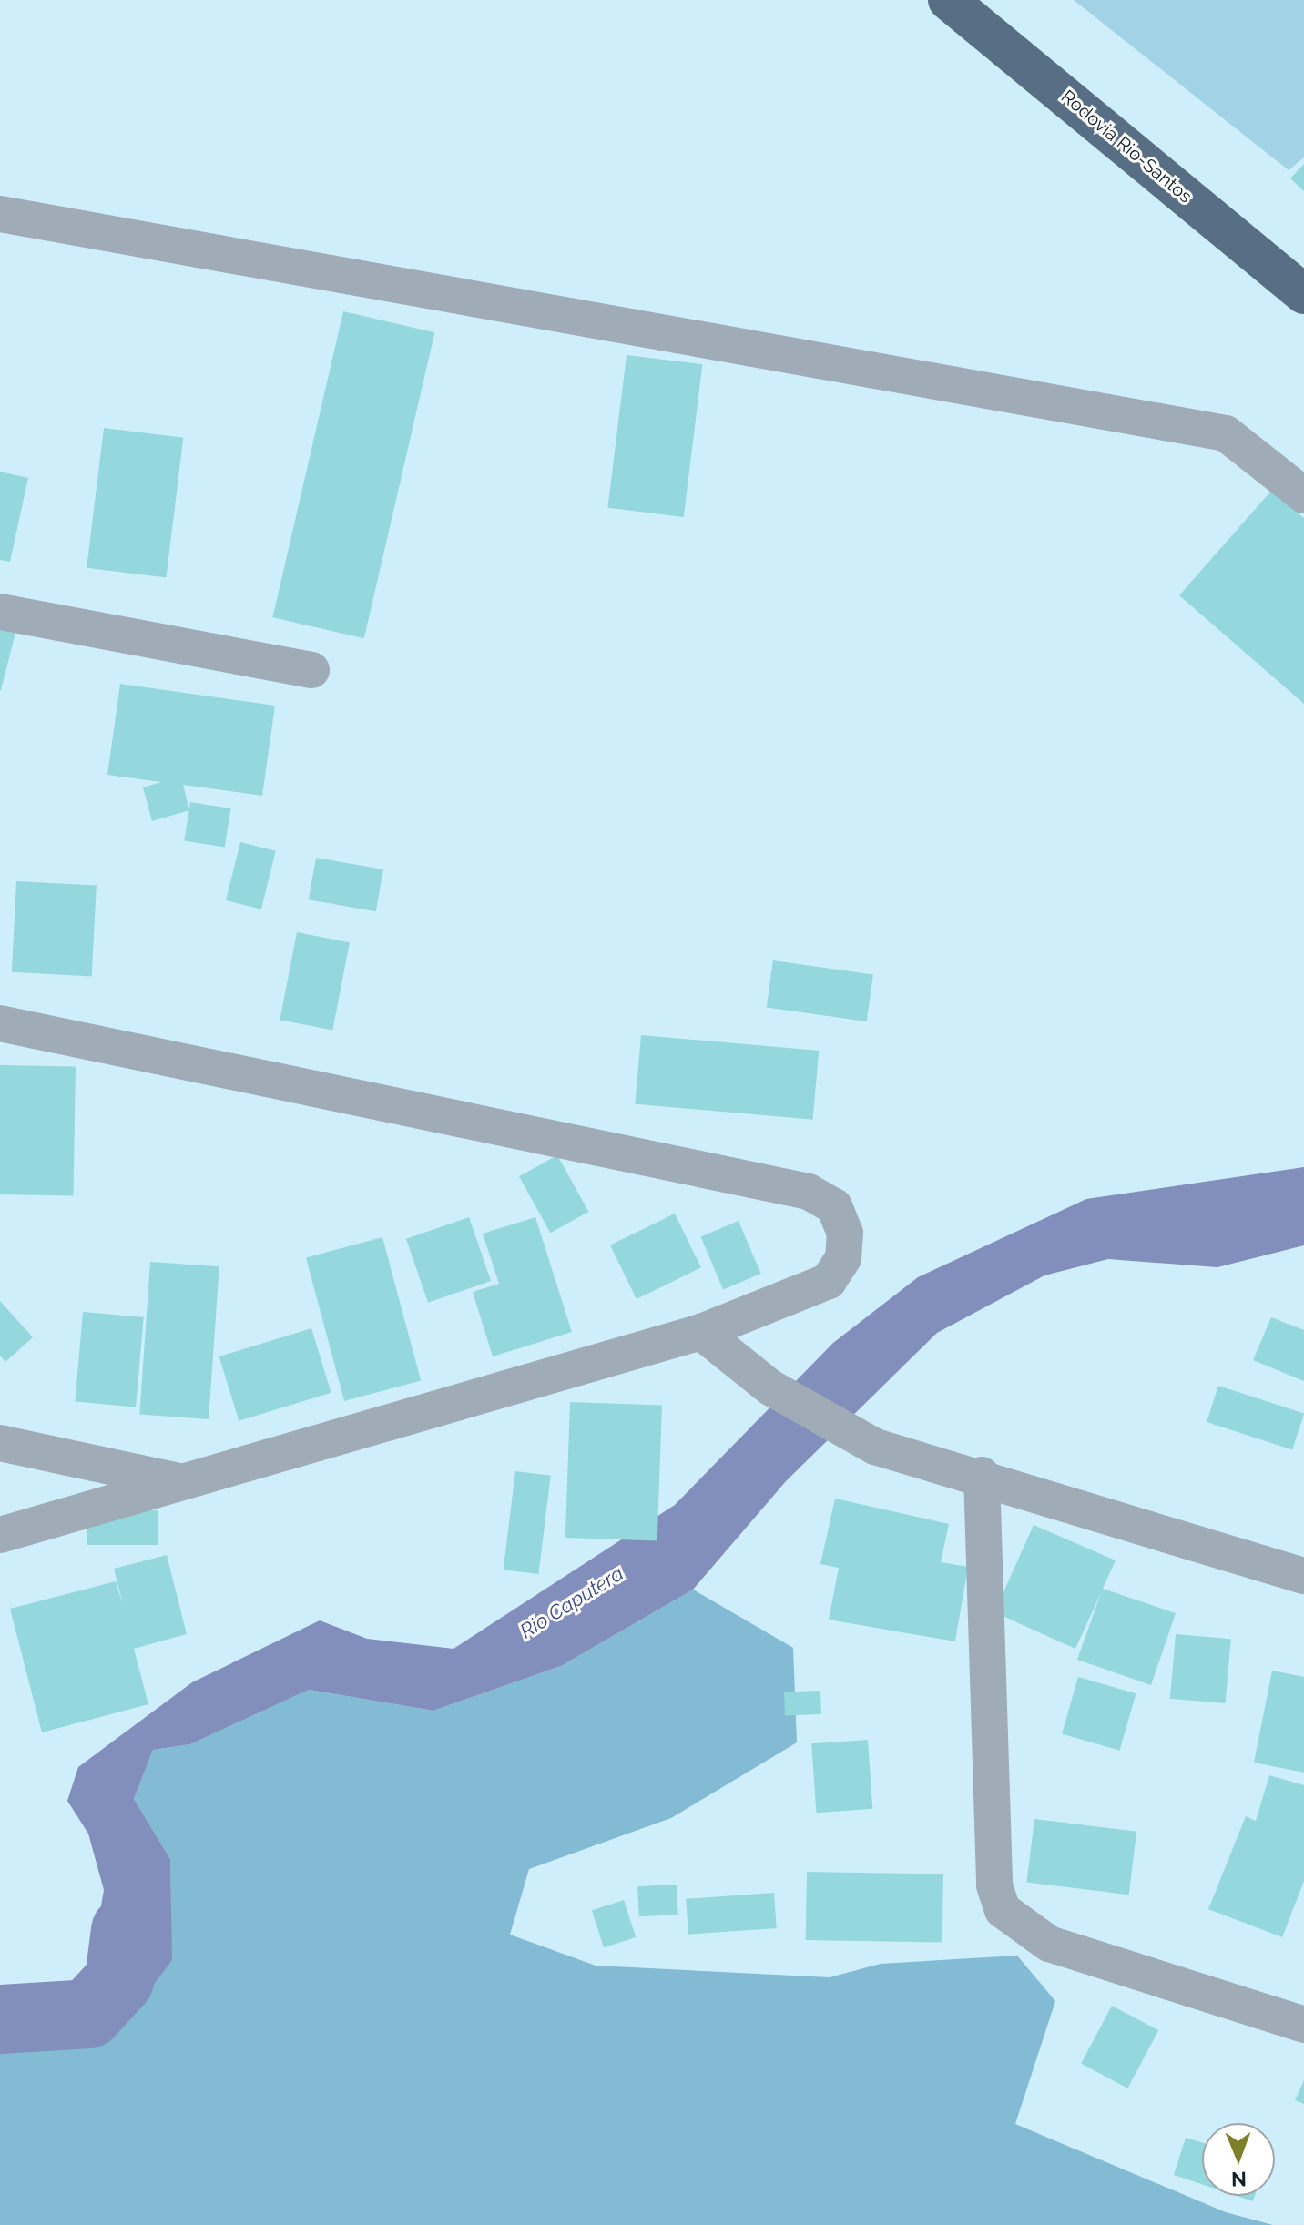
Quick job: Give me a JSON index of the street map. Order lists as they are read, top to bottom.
{
  "streets": {
    "highway": ["Rodovia Rio-Santos"]
  },
  "water": ["Rio Caputera"],
  "north": "bottom"
}
